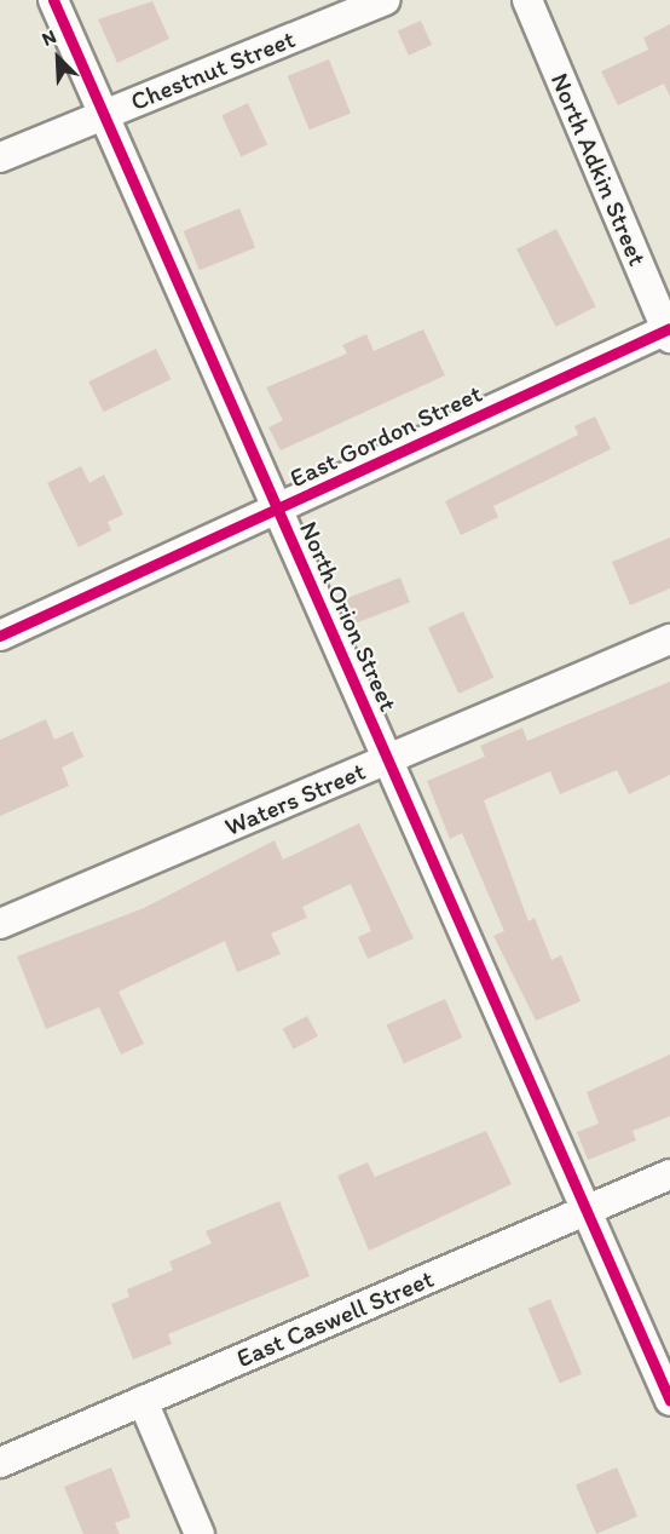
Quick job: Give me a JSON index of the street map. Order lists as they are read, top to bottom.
{
  "streets": {
    "street": [
      "Chestnut Street",
      "North Adkin Street",
      "East Gordon Street",
      "North Orion Street",
      "Waters Street",
      "East Caswell Street"
    ]
  },
  "crossings": [
    ["Chestnut Street", "North Orion Street"],
    ["North Adkin Street", "East Gordon Street"],
    ["East Gordon Street", "North Orion Street"],
    ["North Orion Street", "Waters Street"],
    ["North Orion Street", "East Caswell Street"]
  ],
  "north": "top left"
}
